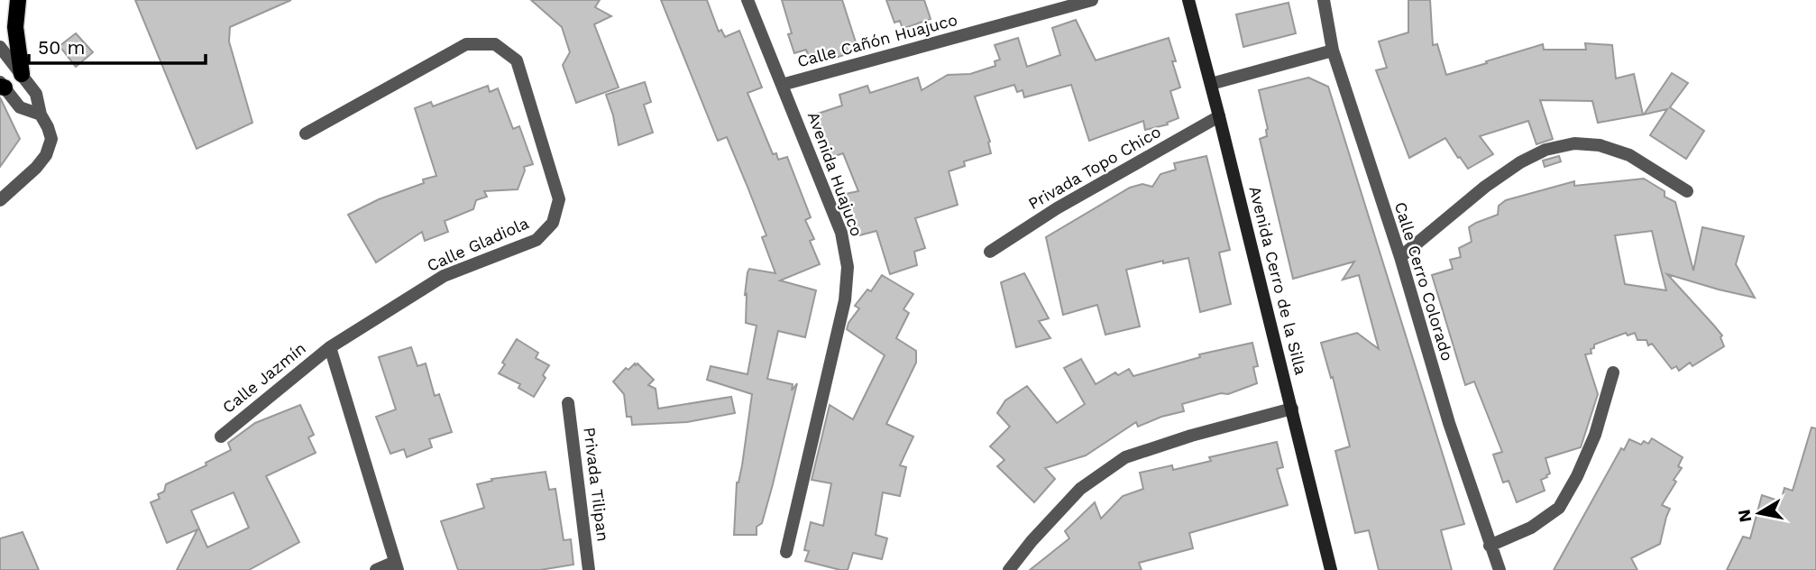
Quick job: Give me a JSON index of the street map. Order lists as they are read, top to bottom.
{
  "streets": {
    "main road": ["Avenida Cerro de la Silla"],
    "street": [
      "Calle Cañón Huajuco",
      "Privada Topo Chico",
      "Avenida Huajuco",
      "Calle Gladiola",
      "Calle Cerro Colorado",
      "Calle Jazmín",
      "Privada Tilipan"
    ]
  },
  "crossings": [
    ["Calle Cañón Huajuco", "Avenida Huajuco"],
    ["Privada Topo Chico", "Avenida Cerro de la Silla"],
    ["Calle Gladiola", "Calle Jazmín"]
  ],
  "scale_bar": "50 m",
  "north": "left"
}
